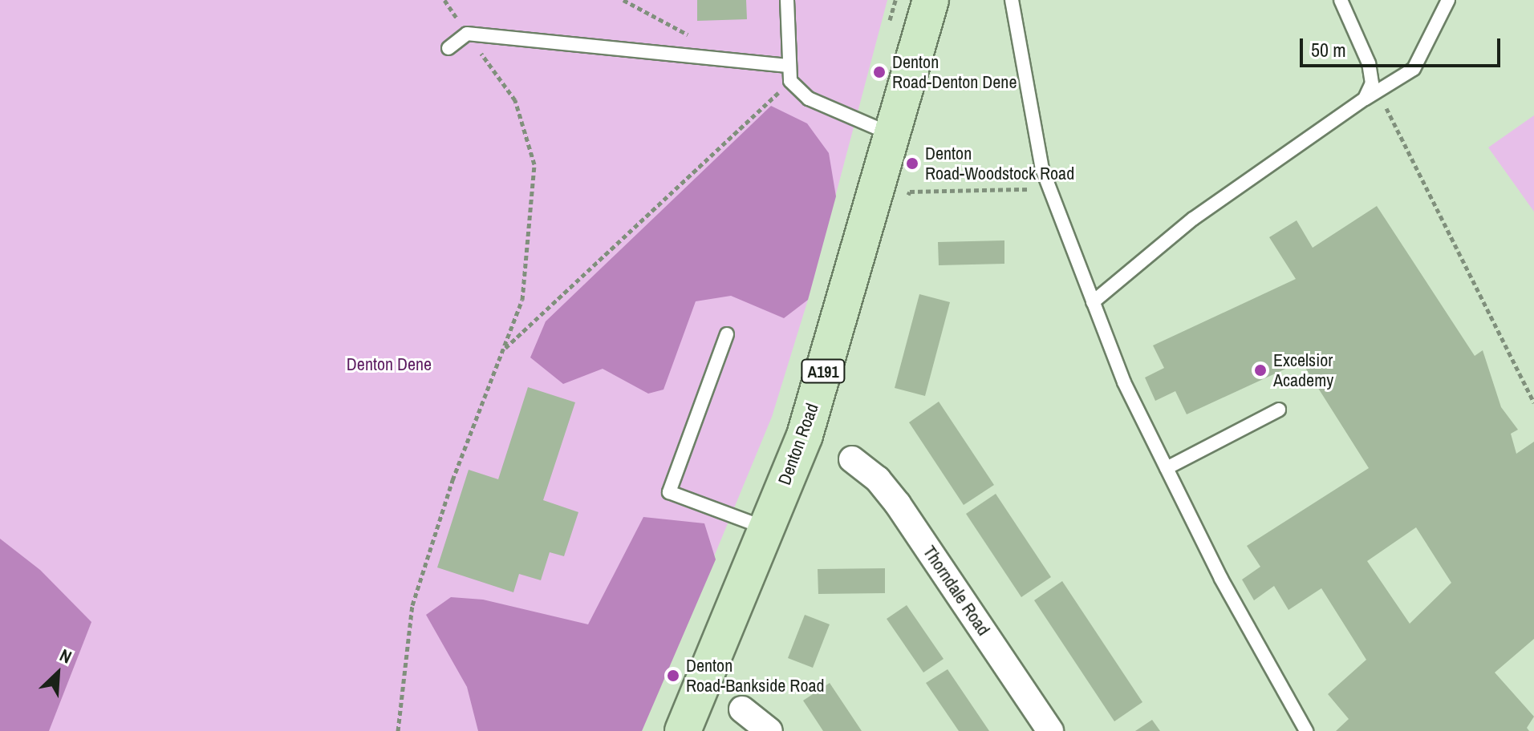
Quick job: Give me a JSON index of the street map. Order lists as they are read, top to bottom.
{
  "streets": {
    "main road": ["A191", "Denton Road"],
    "street": ["Thorndale Road"]
  },
  "parks": ["Denton Dene"],
  "places": [
    "Denton Road-Denton Dene",
    "Denton Road-Woodstock Road",
    "Excelsior Academy",
    "Denton Road-Bankside Road"
  ],
  "scale_bar": "50 m",
  "north": "top right"
}
